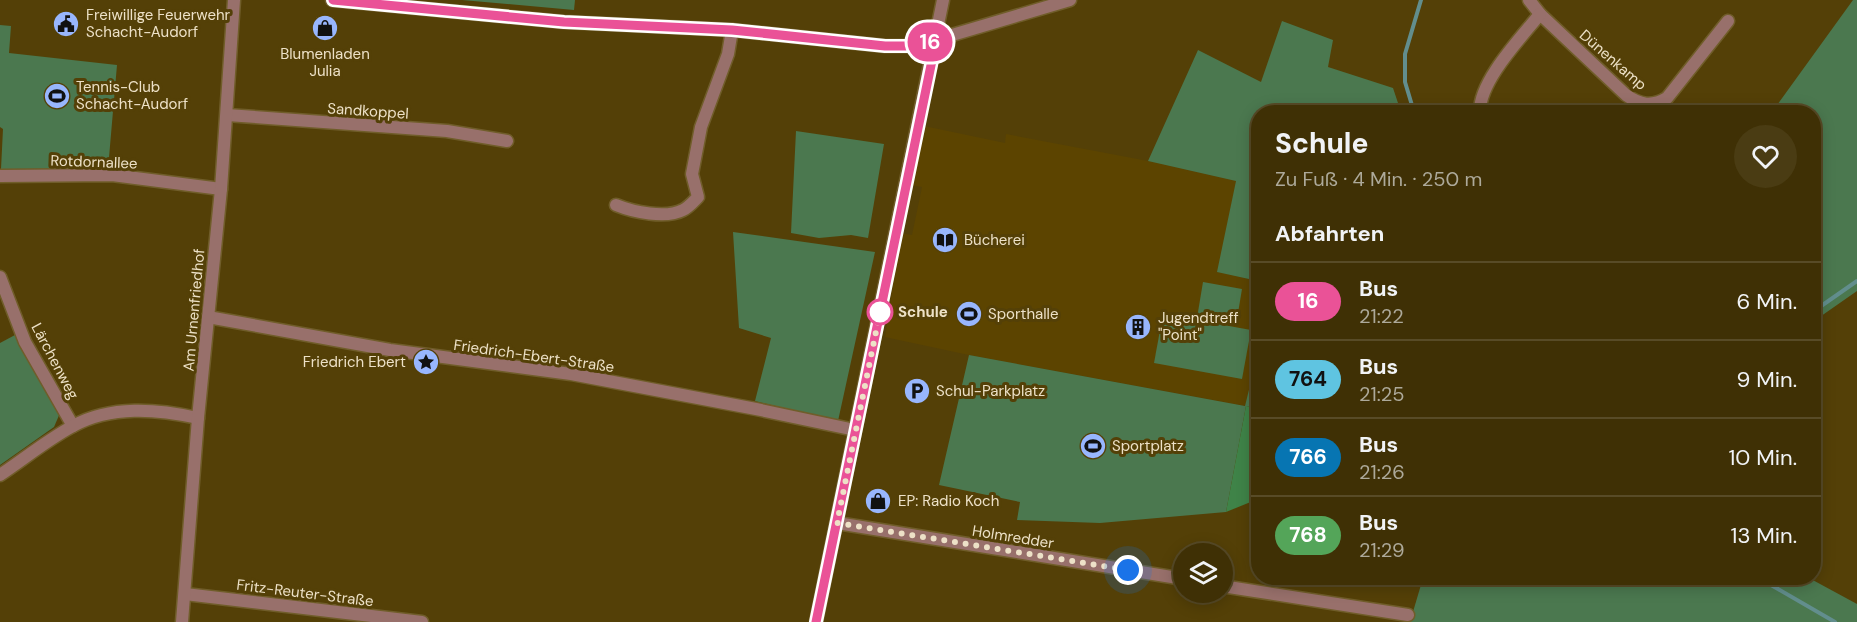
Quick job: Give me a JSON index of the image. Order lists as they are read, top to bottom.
{
  "streets": {
    "street": [
      "Dünenkamp",
      "Sandkoppel",
      "Rotdornallee",
      "Am Urnenfriedhof",
      "Friedrich-Ebert-Straße",
      "Lärchenweg",
      "Holmredder",
      "Fritz-Reuter-Straße"
    ]
  },
  "crossings": [
    ["Sandkoppel", "Am Urnenfriedhof"],
    ["Rotdornallee", "Am Urnenfriedhof"],
    ["Am Urnenfriedhof", "Friedrich-Ebert-Straße"],
    ["Am Urnenfriedhof", "Fritz-Reuter-Straße"]
  ],
  "places": {
    "public building": ["Freiwillige Feuerwehr Schacht-Audorf"],
    "shop": ["Blumenladen Julia", "EP: Radio Koch"],
    "sports": ["Tennis-Club Schacht-Audorf", "Sporthalle", "Sportplatz"],
    "library": ["Bücherei"],
    "other": ["Schule"],
    "building": ["Jugendtreff \"Point\""],
    "place": ["Friedrich Ebert"],
    "parking": ["Schul-Parkplatz"]
  },
  "lines": ["bus line 16"],
  "page": {
    "on_map": "16",
    "heading": [
      ["Schule", "Zu Fuß · 4 Min. · 250 m"],
      "Abfahrten"
    ],
    "list": [
      {
        "mark": "16",
        "name": "Bus",
        "note": "21:22",
        "value": "6 Min."
      },
      {
        "mark": "764",
        "name": "Bus",
        "note": "21:25",
        "value": "9 Min."
      },
      {
        "mark": "766",
        "name": "Bus",
        "note": "21:26",
        "value": "10 Min."
      },
      {
        "mark": "768",
        "name": "Bus",
        "note": "21:29",
        "value": "13 Min."
      }
    ]
  }
}
